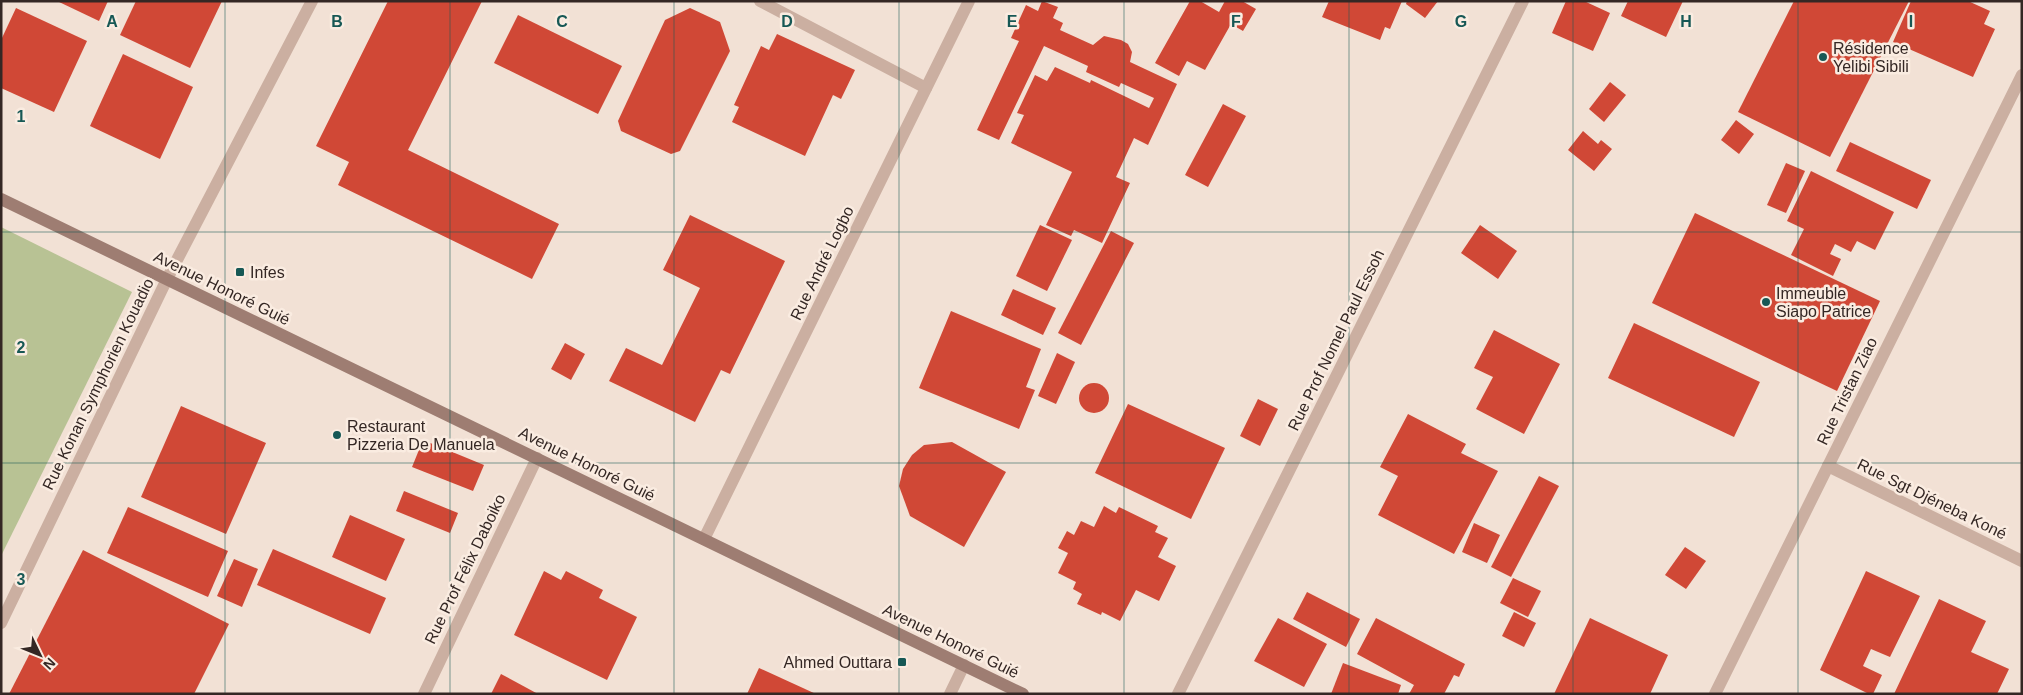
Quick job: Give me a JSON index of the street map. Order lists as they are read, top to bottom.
{
  "streets": {
    "street": [
      "Rue André Logbo",
      "Avenue Honoré Guié",
      "Rue Prof Nomel Paul Essoh",
      "Rue Konan Symphorien Kouadio",
      "Rue Tristan Ziao",
      "Rue Sgt Djéneba Koné",
      "Rue Prof Félix Daboiko"
    ]
  },
  "crossings": [
    ["Rue André Logbo", "Avenue Honoré Guié"],
    ["Avenue Honoré Guié", "Rue Konan Symphorien Kouadio"],
    ["Avenue Honoré Guié", "Rue Prof Félix Daboiko"],
    ["Rue Tristan Ziao", "Rue Sgt Djéneba Koné"]
  ],
  "places": {
    "other": ["Résidence Yelibi Sibili", "Immeuble Siapo Patrice", "Restaurant Pizzeria De Manuela"],
    "transit": ["Infes", "Ahmed Outtara"]
  },
  "north": "bottom right",
  "grid": {
    "columns": [
      "A",
      "B",
      "C",
      "D",
      "E",
      "F",
      "G",
      "H",
      "I"
    ],
    "rows": ["1", "2", "3"]
  }
}
